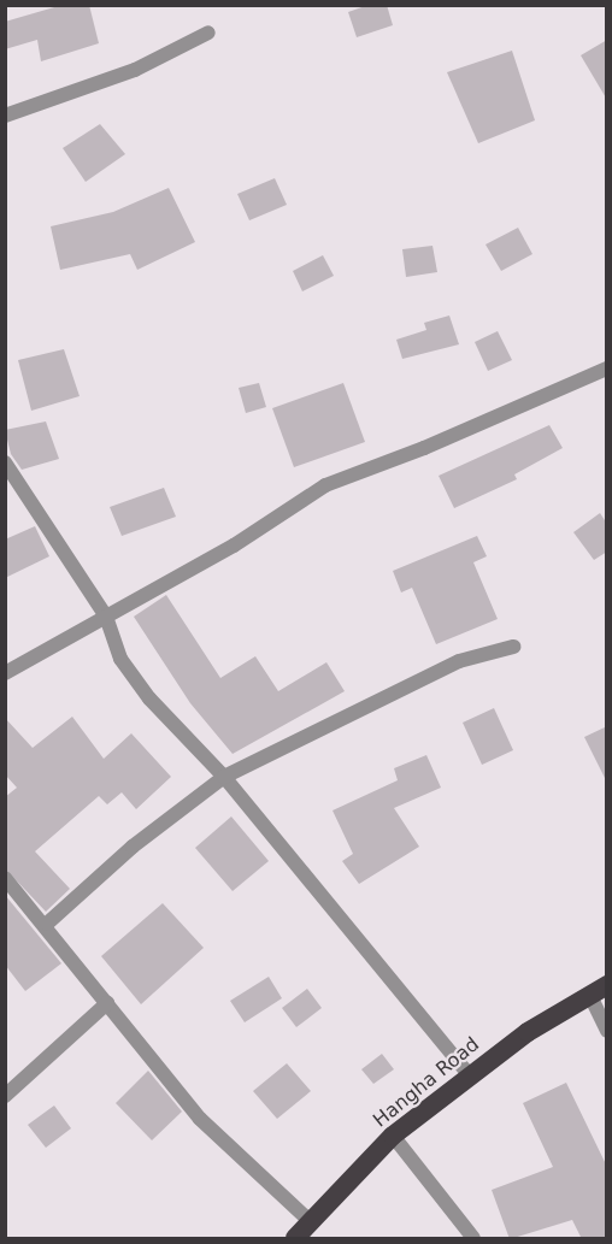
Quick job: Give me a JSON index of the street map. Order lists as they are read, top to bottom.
{
  "streets": {
    "highway": ["Hangha Road"]
  }
}
